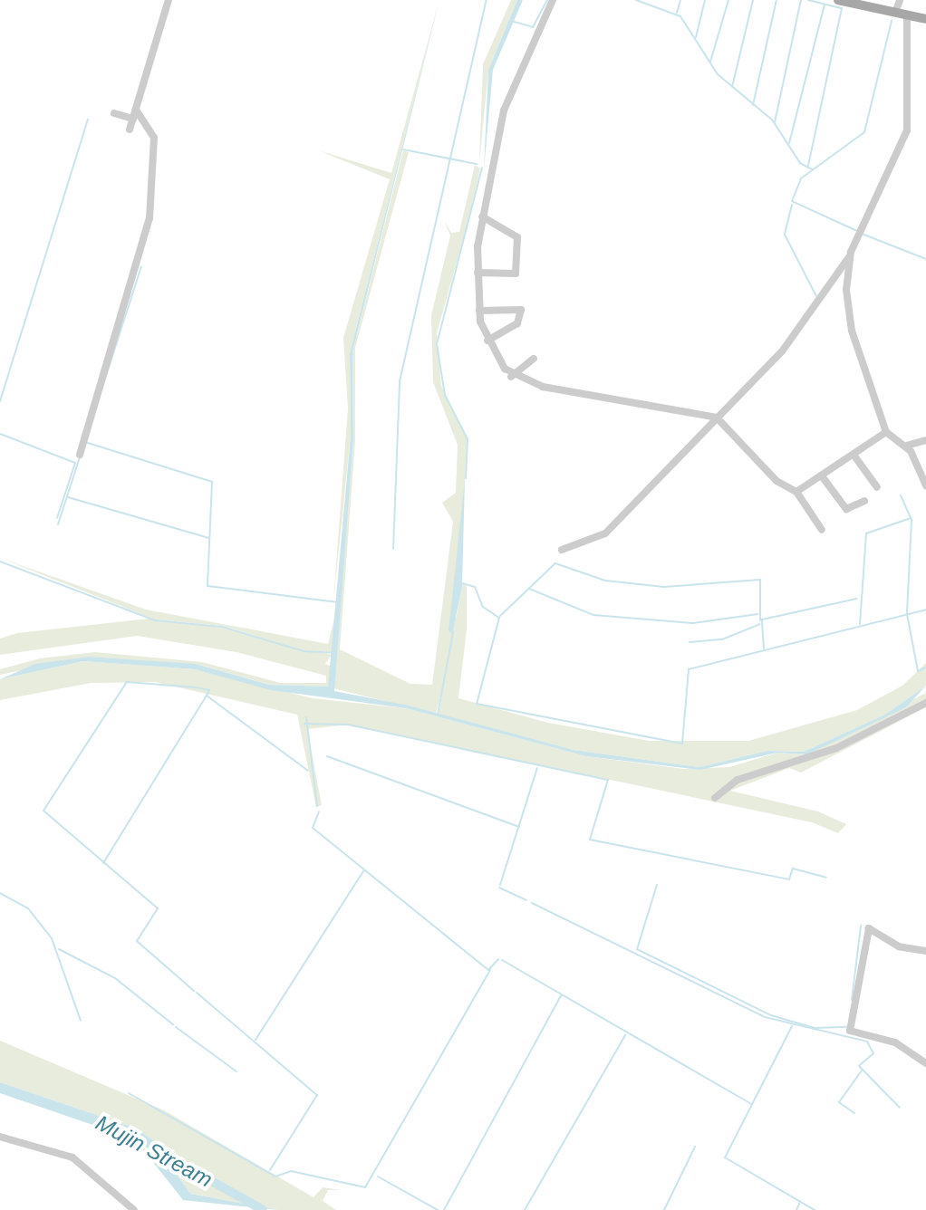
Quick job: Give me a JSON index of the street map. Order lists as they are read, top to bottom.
{
  "water": ["Mujin Stream"]
}
